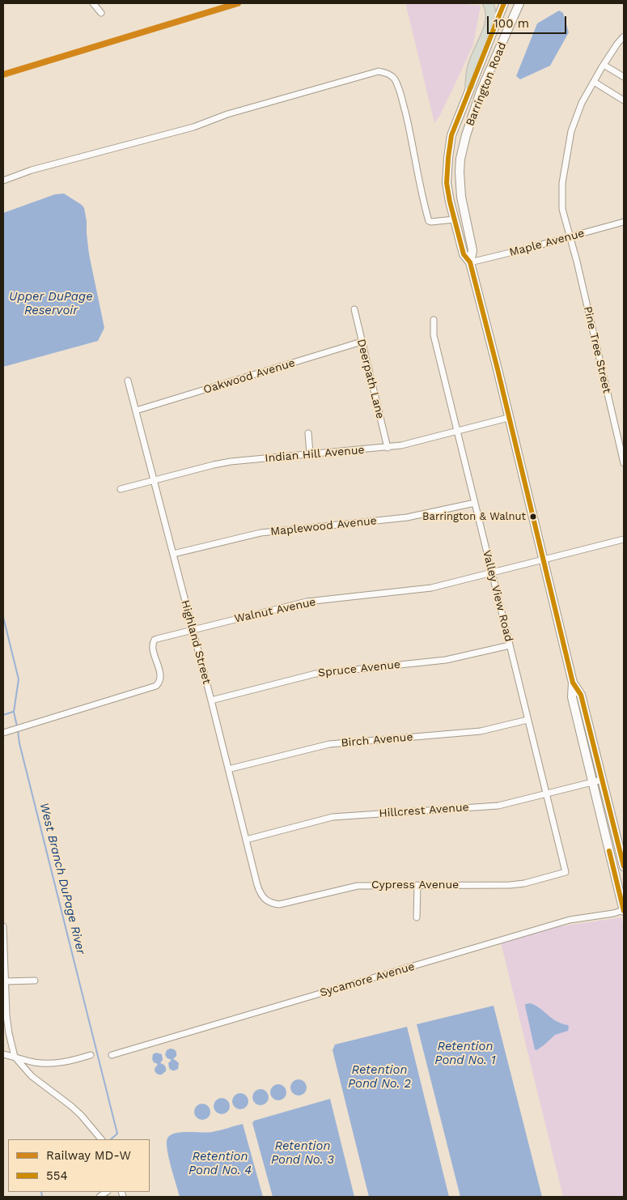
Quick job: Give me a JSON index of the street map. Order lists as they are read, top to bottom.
{
  "streets": {
    "main road": ["Barrington Road"],
    "street": [
      "Maple Avenue",
      "Pine Tree Street",
      "Oakwood Avenue",
      "Deerpath Lane",
      "Indian Hill Avenue",
      "Maplewood Avenue",
      "Valley View Road",
      "Walnut Avenue",
      "Highland Street",
      "Spruce Avenue",
      "Birch Avenue",
      "Hillcrest Avenue",
      "Cypress Avenue",
      "Sycamore Avenue"
    ]
  },
  "crossings": [
    ["Barrington Road", "Maple Avenue"],
    ["Barrington Road", "Indian Hill Avenue"],
    ["Barrington Road", "Walnut Avenue"],
    ["Barrington Road", "Hillcrest Avenue"],
    ["Barrington Road", "Sycamore Avenue"],
    ["Maple Avenue", "Pine Tree Street"],
    ["Oakwood Avenue", "Deerpath Lane"],
    ["Oakwood Avenue", "Highland Street"],
    ["Deerpath Lane", "Indian Hill Avenue"],
    ["Indian Hill Avenue", "Valley View Road"],
    ["Indian Hill Avenue", "Highland Street"],
    ["Maplewood Avenue", "Valley View Road"],
    ["Maplewood Avenue", "Highland Street"],
    ["Valley View Road", "Walnut Avenue"],
    ["Valley View Road", "Spruce Avenue"],
    ["Valley View Road", "Birch Avenue"],
    ["Valley View Road", "Hillcrest Avenue"],
    ["Valley View Road", "Cypress Avenue"],
    ["Walnut Avenue", "Highland Street"],
    ["Highland Street", "Spruce Avenue"],
    ["Highland Street", "Birch Avenue"],
    ["Highland Street", "Hillcrest Avenue"],
    ["Highland Street", "Cypress Avenue"]
  ],
  "water": [
    "Upper DuPage Reservoir",
    "West Branch DuPage River",
    "Retention Pond No. 1",
    "Retention Pond No. 2",
    "Retention Pond No. 3",
    "Retention Pond No. 4"
  ],
  "places": ["Barrington & Walnut"],
  "lines": ["rail line MD-W", "transit line 554"],
  "legend": ["Railway MD-W", "554"],
  "scale_bar": "100 m"
}
